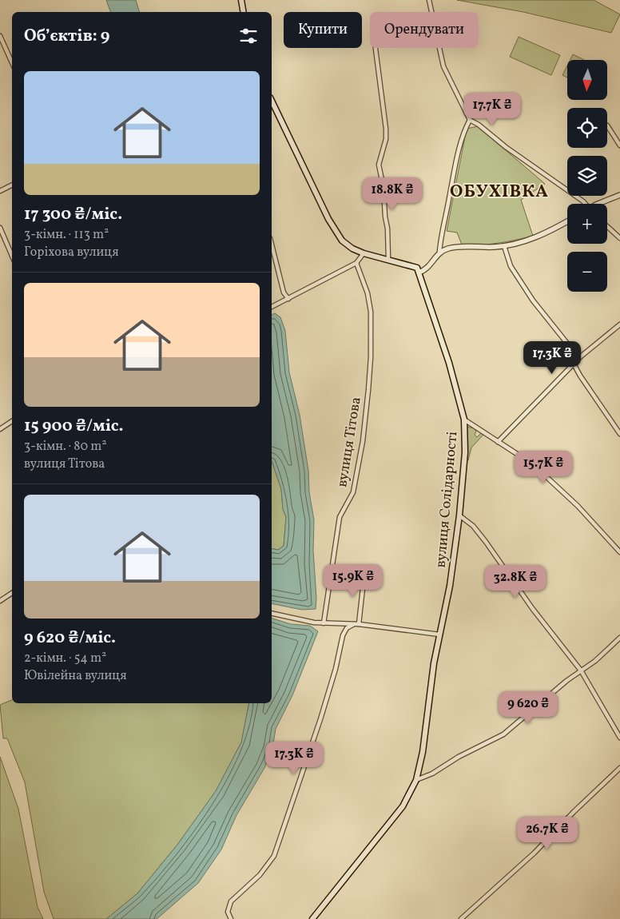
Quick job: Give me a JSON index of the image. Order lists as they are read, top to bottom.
{
  "streets": {
    "main road": ["вулиця Солідарності"],
    "street": ["вулиця Тітова"]
  },
  "districts": ["ОБУХІВКА"],
  "north": "bottom",
  "page": {
    "chip": ["Купити", "Орендувати"],
    "heading": "Об’єктів: 9",
    "map_buttons": ["+", "−"],
    "list": [
      {
        "name": "17 300 ₴/міс.",
        "note": "3-кімн. · 113 m² · Горіхова вулиця"
      },
      {
        "name": "15 900 ₴/міс.",
        "note": "3-кімн. · 80 m² · вулиця Тітова"
      },
      {
        "name": "9 620 ₴/міс.",
        "note": "2-кімн. · 54 m² · Ювілейна вулиця"
      }
    ],
    "price": [
      "17.7K ₴",
      "18.8K ₴",
      "17.3K ₴",
      "15.7K ₴",
      "15.9K ₴",
      "32.8K ₴",
      "9 620 ₴",
      "17.3K ₴",
      "26.7K ₴"
    ]
  }
}
